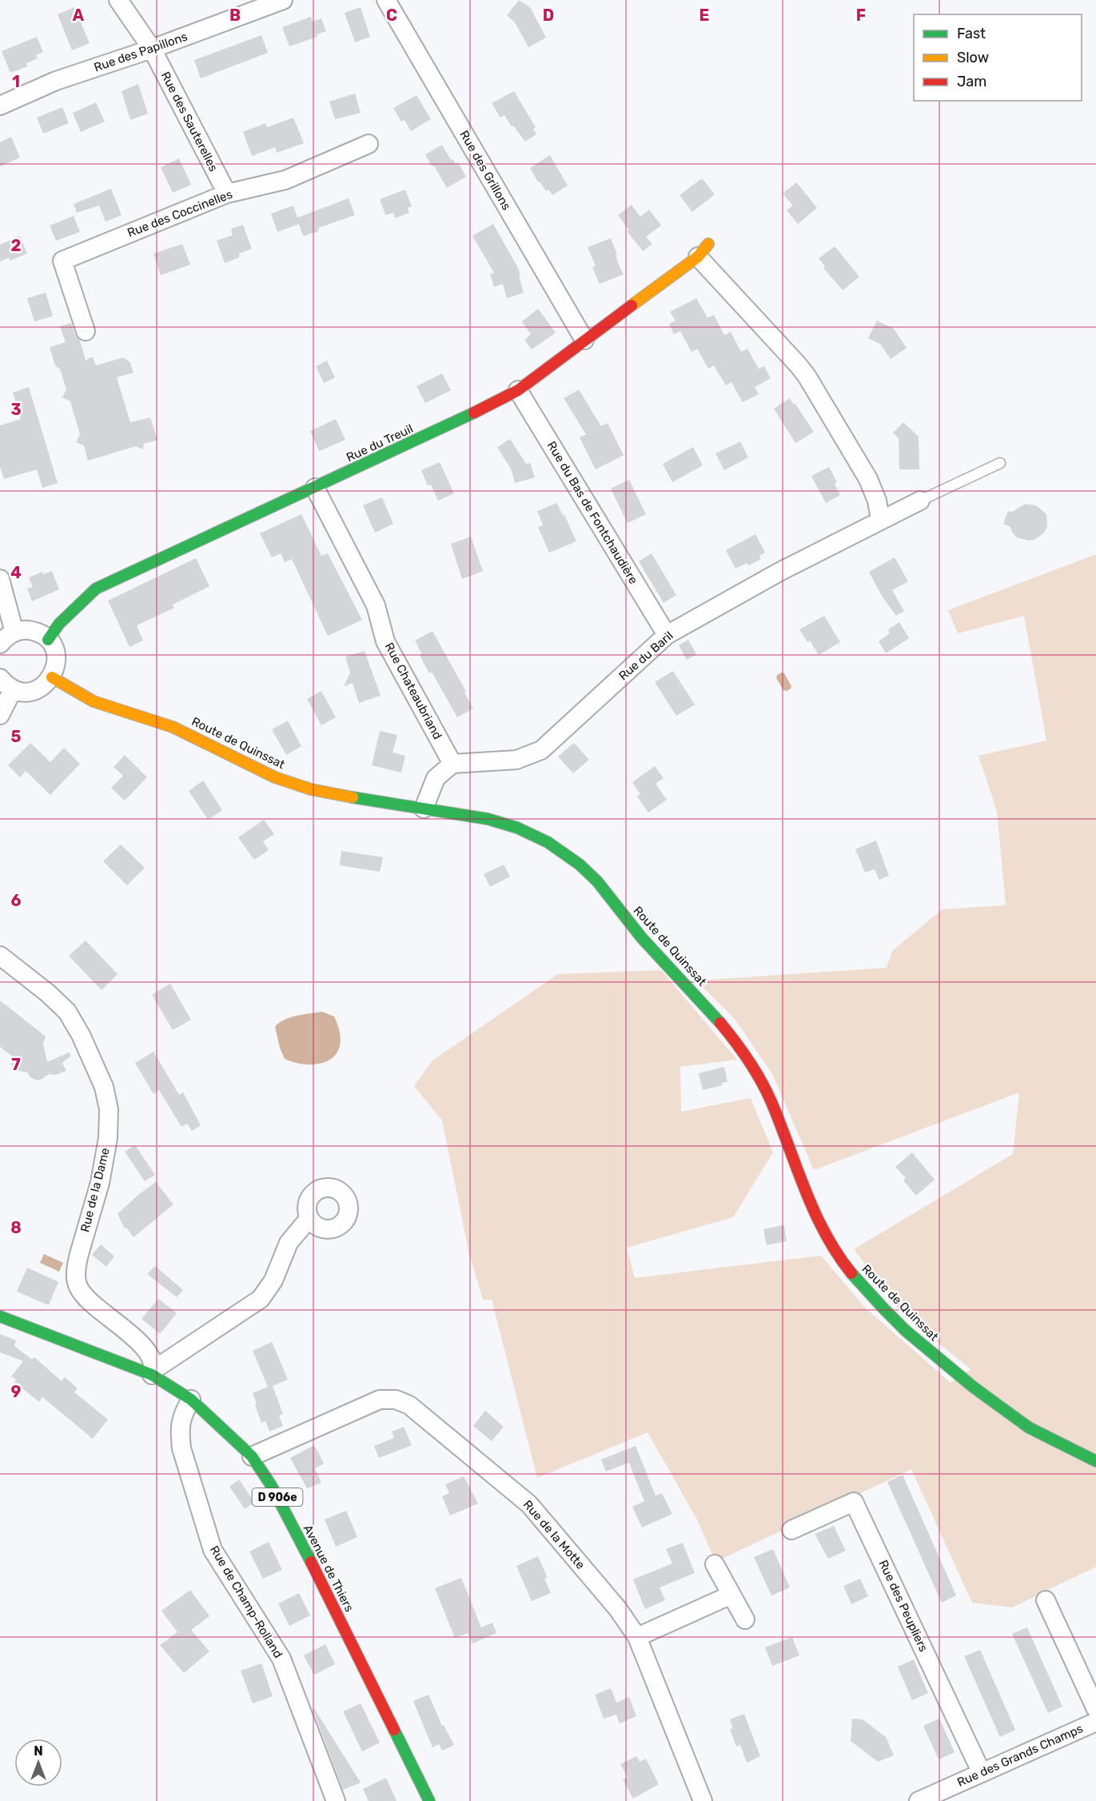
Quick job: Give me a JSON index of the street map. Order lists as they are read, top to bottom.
{
  "streets": {
    "street": [
      "Rue des Papillons",
      "Rue des Sauterelles",
      "Rue des Grillons",
      "Rue des Coccinelles",
      "Rue du Treuil",
      "Rue du Bas de Fontchaudière",
      "Rue du Baril",
      "Rue Chateaubriand",
      "Route de Quinssat",
      "Rue de la Dame",
      "D 906e",
      "Rue de la Motte",
      "Avenue de Thiers",
      "Rue de Champ-Rolland",
      "Rue des Peupliers",
      "Rue des Grands Champs"
    ]
  },
  "crossings": [
    ["Rue des Papillons", "Rue des Sauterelles"],
    ["Rue des Sauterelles", "Rue des Coccinelles"],
    ["Rue des Grillons", "Rue du Treuil"],
    ["Rue du Treuil", "Rue du Bas de Fontchaudière"],
    ["Rue du Treuil", "Rue Chateaubriand"],
    ["Rue du Bas de Fontchaudière", "Rue du Baril"],
    ["Rue du Baril", "Rue Chateaubriand"],
    ["Rue de la Dame", "Avenue de Thiers"],
    ["Rue de la Motte", "Avenue de Thiers"],
    ["Avenue de Thiers", "Rue de Champ-Rolland"],
    ["Rue des Peupliers", "Rue des Grands Champs"]
  ],
  "legend": ["Fast", "Slow", "Jam"],
  "north": "top",
  "grid": {
    "columns": [
      "A",
      "B",
      "C",
      "D",
      "E",
      "F"
    ],
    "rows": [
      "1",
      "2",
      "3",
      "4",
      "5",
      "6",
      "7",
      "8",
      "9"
    ]
  }
}
